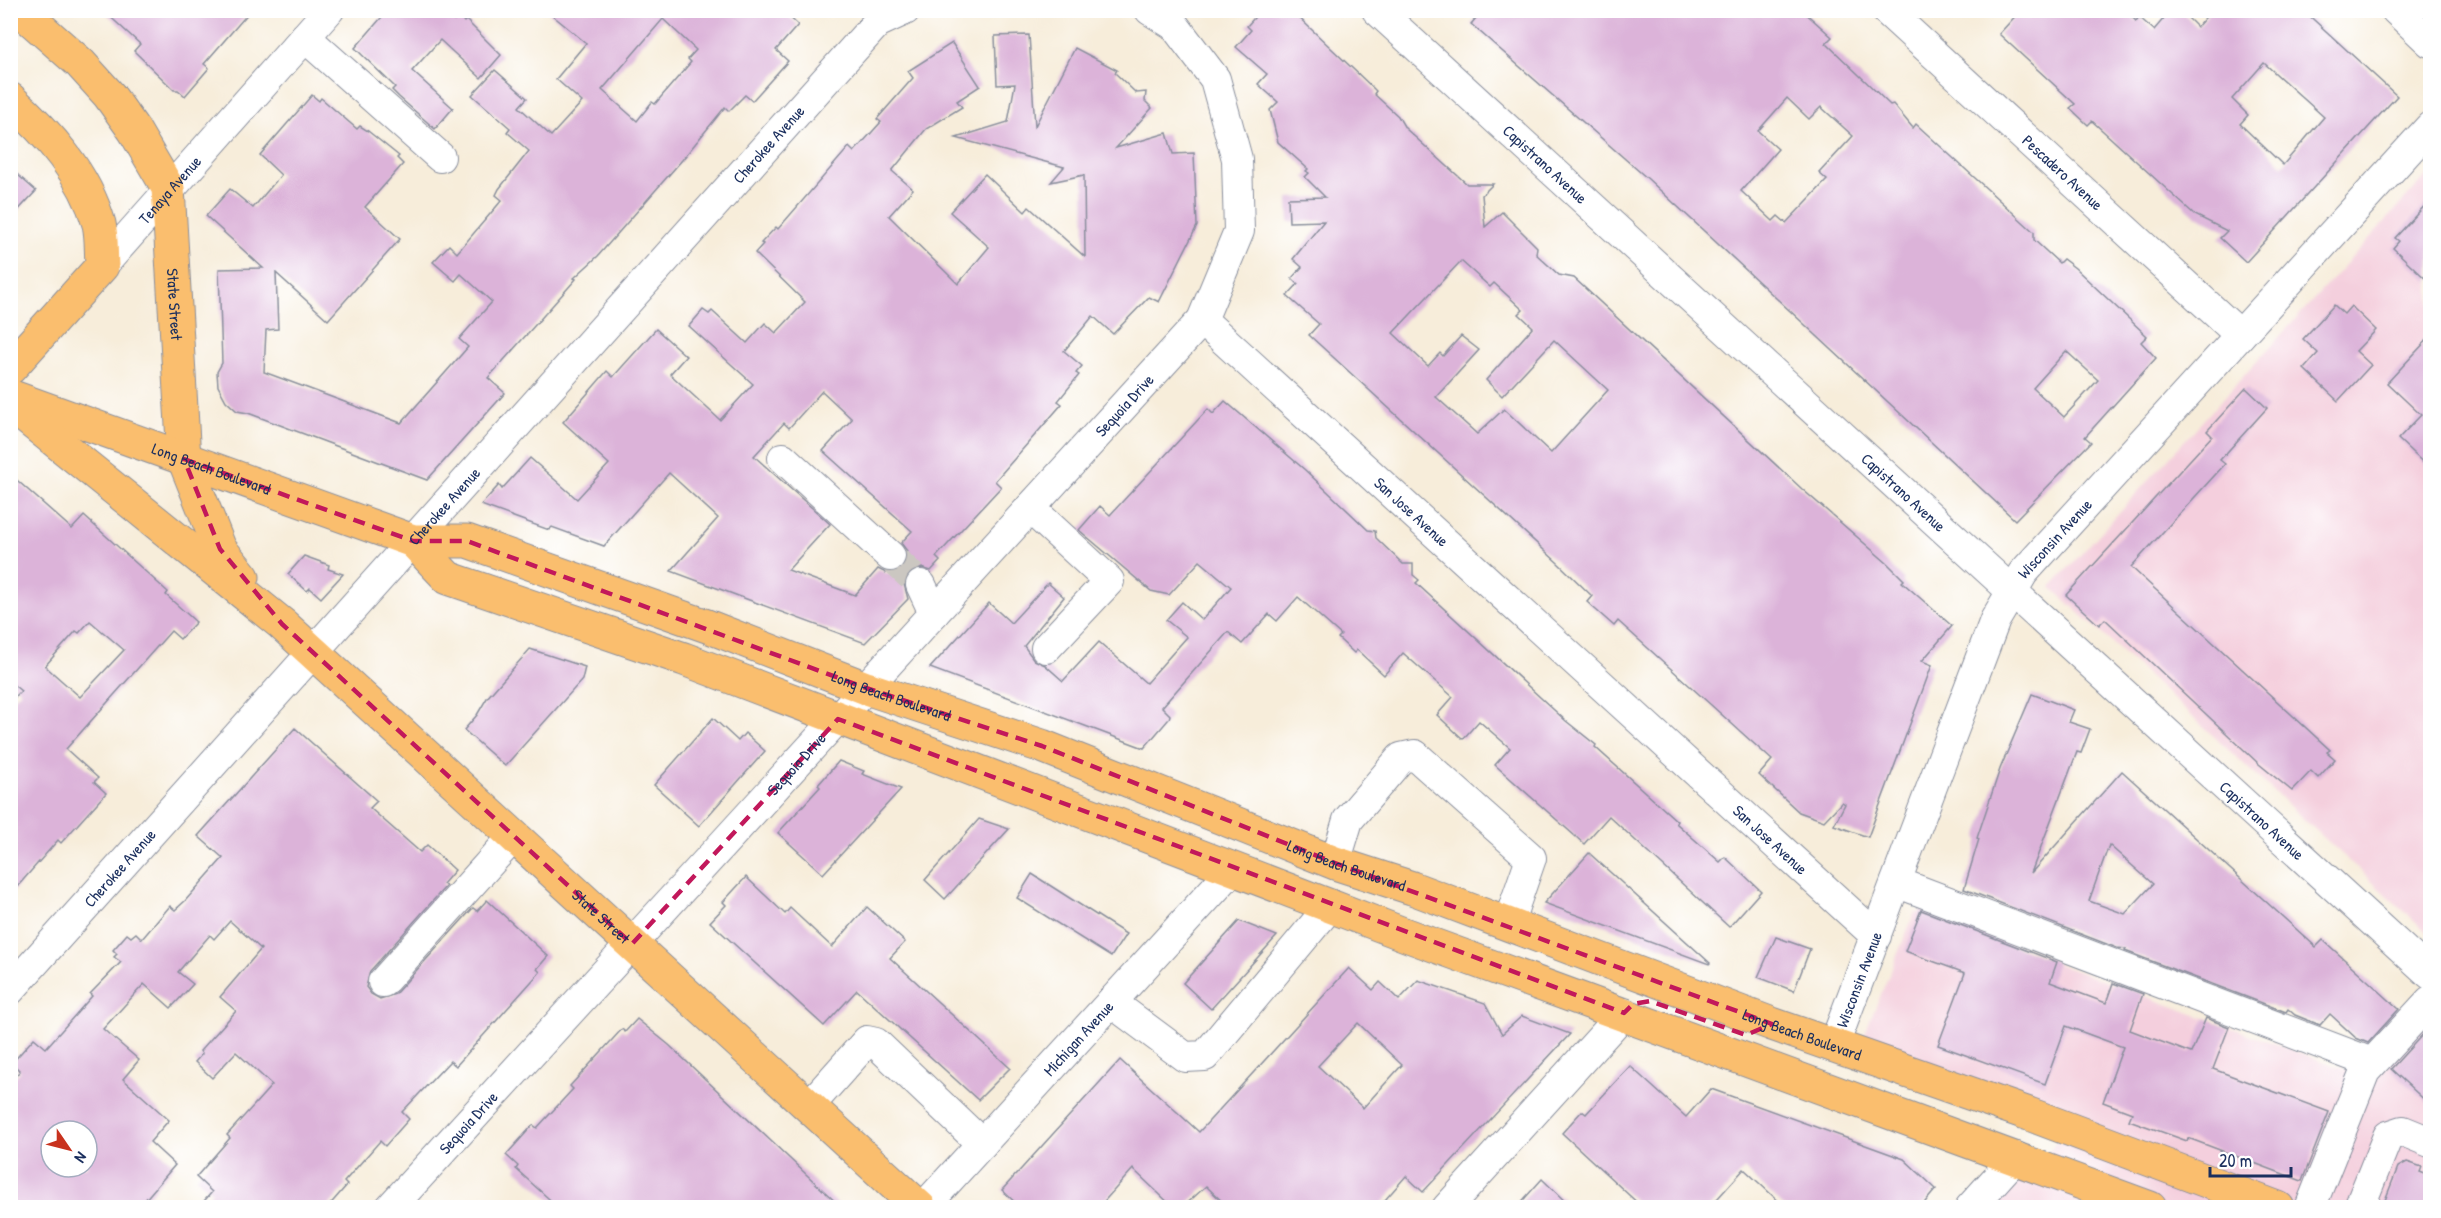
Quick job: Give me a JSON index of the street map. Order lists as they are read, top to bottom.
{
  "streets": {
    "main road": ["Tenaya Avenue", "State Street", "Long Beach Boulevard"],
    "street": [
      "Cherokee Avenue",
      "Capistrano Avenue",
      "Pescadero Avenue",
      "Sequoia Drive",
      "San Jose Avenue",
      "Wisconsin Avenue",
      "Michigan Avenue"
    ]
  },
  "crossings": [
    ["Cherokee Avenue", "State Street"],
    ["Cherokee Avenue", "Long Beach Boulevard"],
    ["Capistrano Avenue", "Wisconsin Avenue"],
    ["Pescadero Avenue", "Wisconsin Avenue"],
    ["Tenaya Avenue", "State Street"],
    ["State Street", "Sequoia Drive"],
    ["State Street", "Long Beach Boulevard"],
    ["State Street", "Michigan Avenue"],
    ["Sequoia Drive", "Long Beach Boulevard"],
    ["Sequoia Drive", "San Jose Avenue"],
    ["Long Beach Boulevard", "Wisconsin Avenue"],
    ["Long Beach Boulevard", "Michigan Avenue"],
    ["San Jose Avenue", "Wisconsin Avenue"]
  ],
  "scale_bar": "20 m",
  "north": "bottom right"
}
